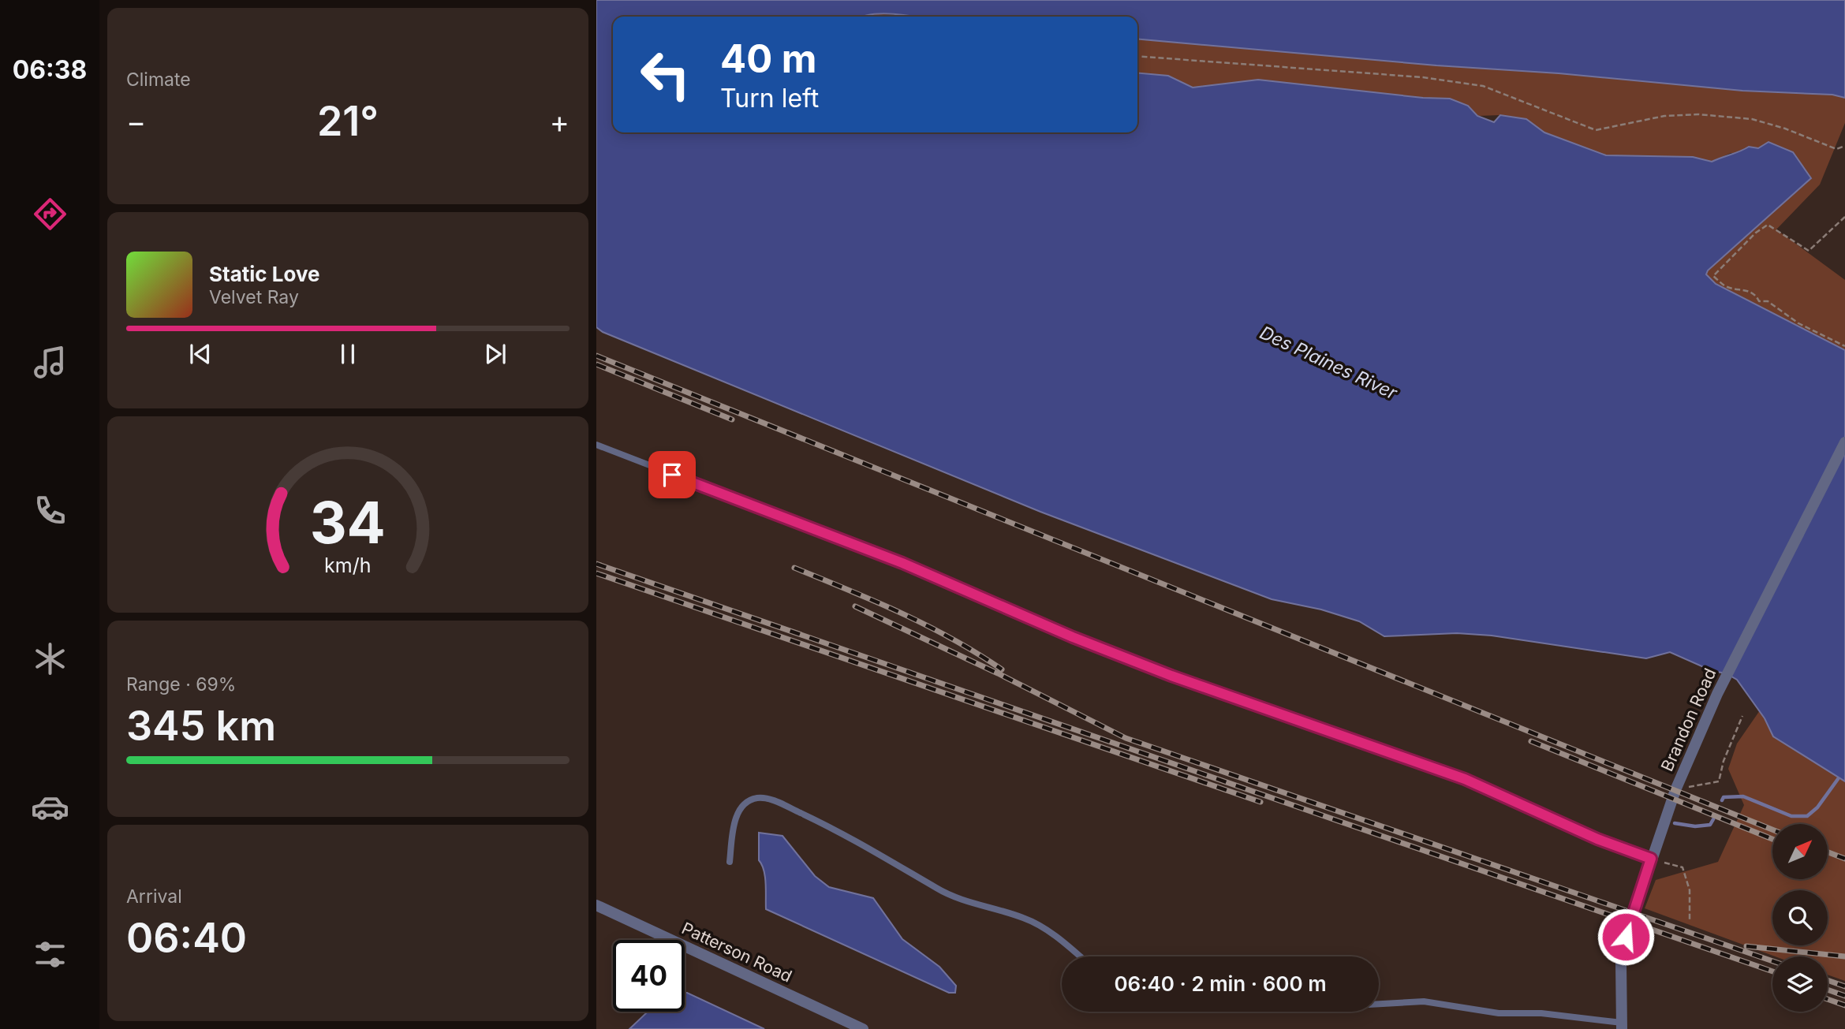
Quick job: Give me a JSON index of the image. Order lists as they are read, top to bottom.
{
  "streets": {
    "street": ["Brandon Road", "Patterson Road"]
  },
  "water": ["Des Plaines River"],
  "north": "top right",
  "page": {
    "tabs": "06:38",
    "tile": [
      "Climate",
      ["Range · 69%", "345 km"],
      ["Arrival", "06:40"]
    ],
    "turn": ["40 m", "Turn left"],
    "heat": ["−", "21°", "+"],
    "song": ["Static Love", "Velvet Ray"],
    "limit": "40",
    "trip": "06:40 · 2 min · 600 m",
    "gauge": ["34", "km/h"]
  }
}
